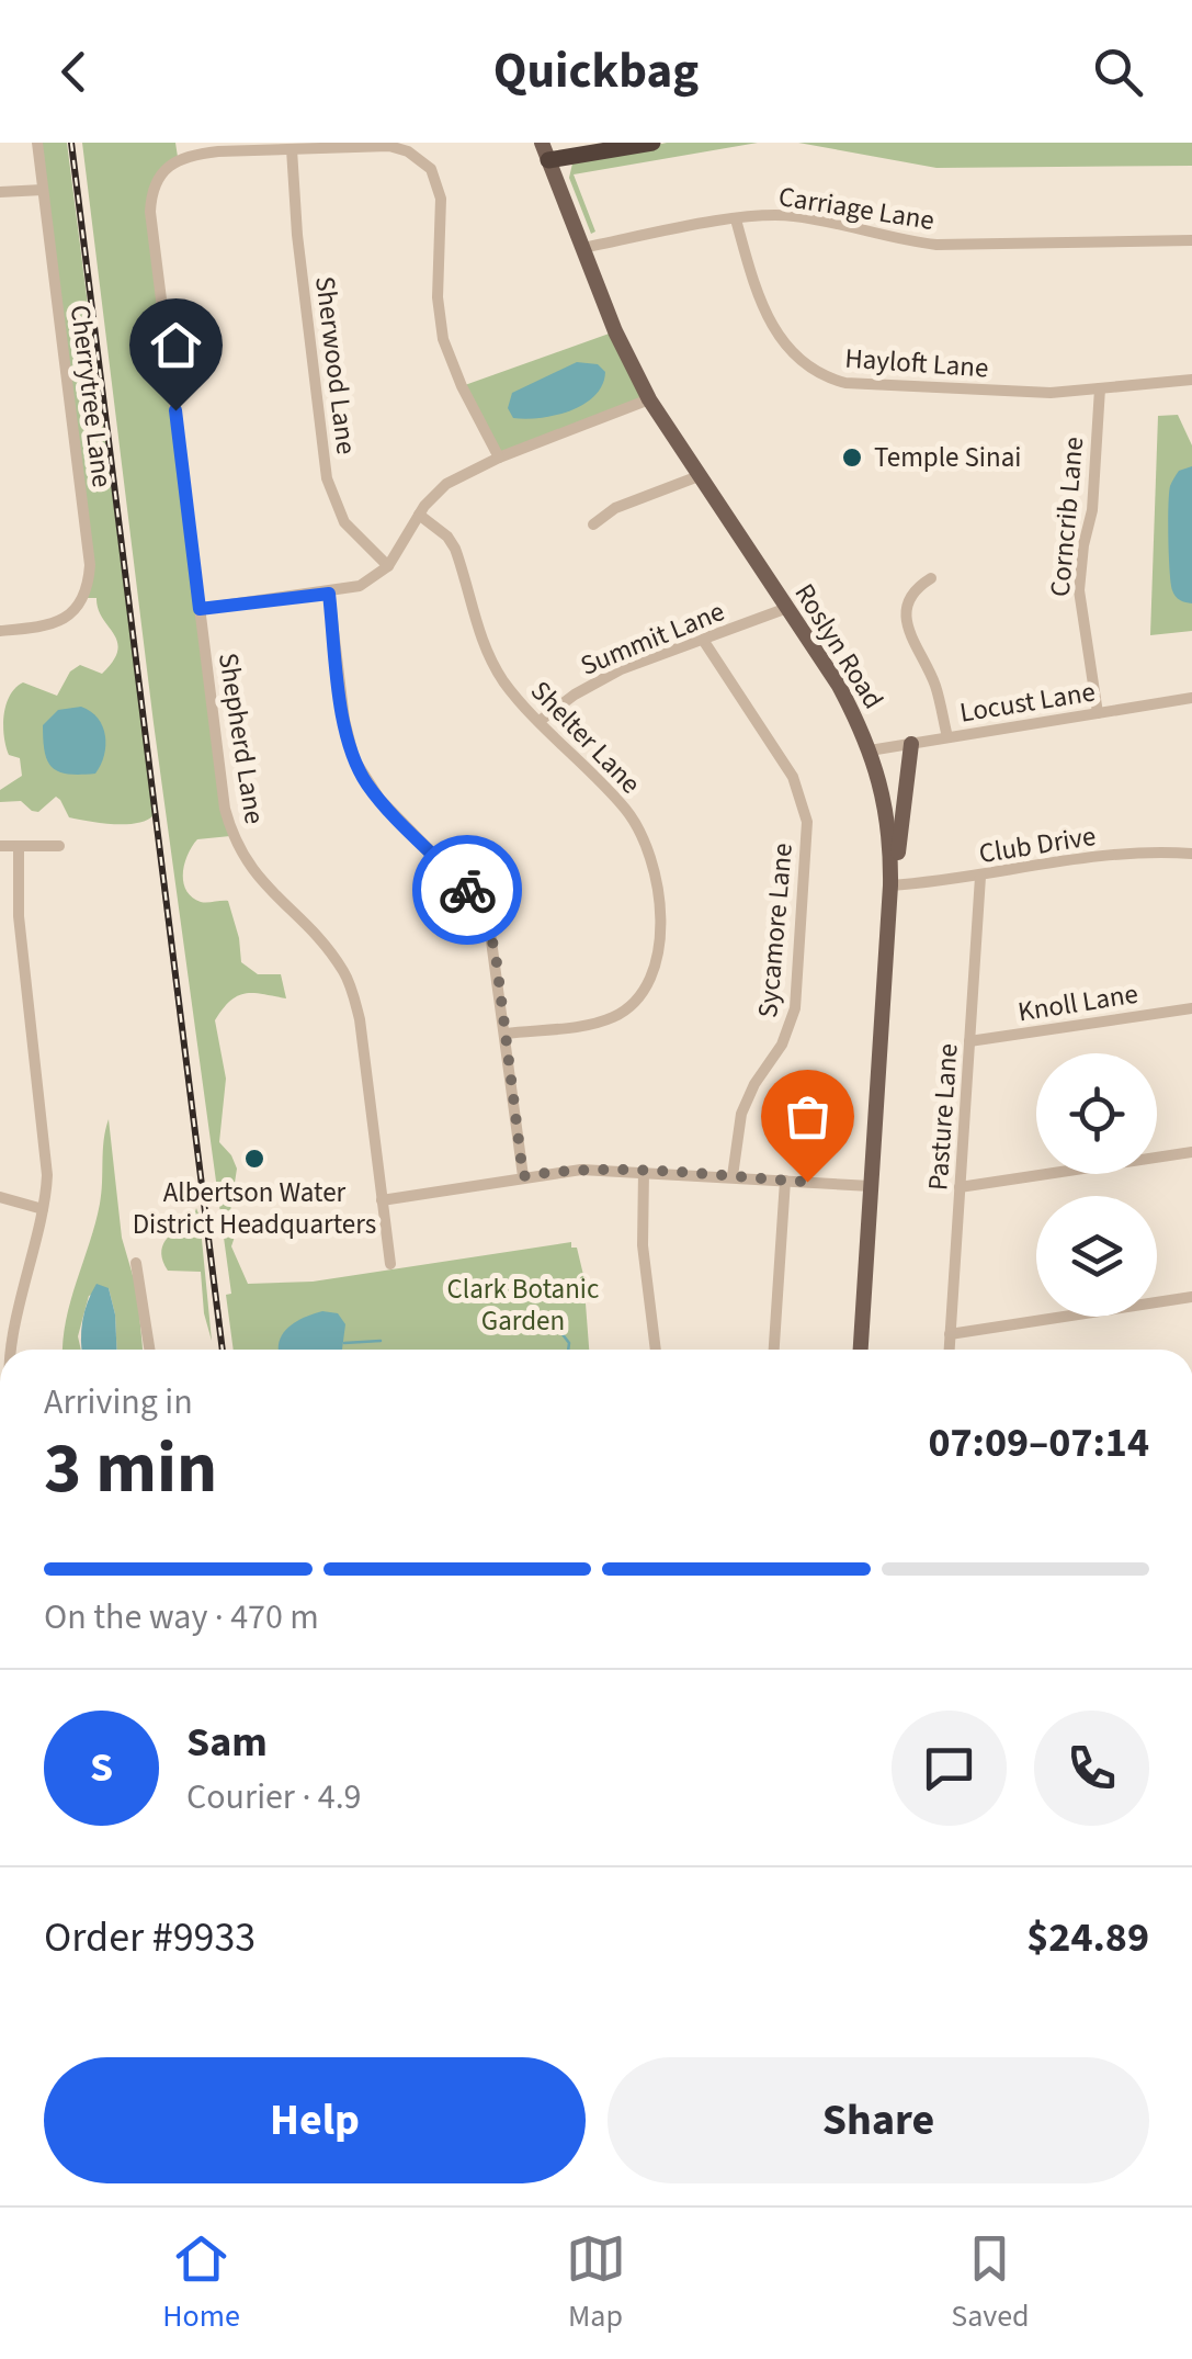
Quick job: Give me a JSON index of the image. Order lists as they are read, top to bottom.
{
  "streets": {
    "main road": ["Roslyn Road"],
    "street": [
      "Carriage Lane",
      "Hayloft Lane",
      "Sherwood Lane",
      "Cherrytree Lane",
      "Corncrib Lane",
      "Summit Lane",
      "Locust Lane",
      "Shelter Lane",
      "Shepherd Lane",
      "Club Drive",
      "Sycamore Lane",
      "Knoll Lane",
      "Pasture Lane"
    ]
  },
  "crossings": [
    ["Carriage Lane", "Hayloft Lane"],
    ["Carriage Lane", "Roslyn Road"],
    ["Hayloft Lane", "Corncrib Lane"],
    ["Sherwood Lane", "Shepherd Lane"],
    ["Corncrib Lane", "Locust Lane"],
    ["Summit Lane", "Roslyn Road"],
    ["Summit Lane", "Shelter Lane"],
    ["Summit Lane", "Sycamore Lane"],
    ["Roslyn Road", "Locust Lane"],
    ["Roslyn Road", "Club Drive"],
    ["Club Drive", "Pasture Lane"],
    ["Knoll Lane", "Pasture Lane"]
  ],
  "parks": ["Clark Botanic Garden"],
  "places": ["Temple Sinai", "Albertson Water District Headquarters"],
  "page": {
    "header": "Quickbag",
    "heading": ["3 min", "Arriving in", "07:09–07:14"],
    "panel": [
      "Sam",
      "Courier · 4.9",
      "Order #9933",
      "$24.89"
    ],
    "bar": "On the way · 470 m",
    "round": "S",
    "buttons": ["Help", "Share"],
    "tabs": ["Home", "Map", "Saved"]
  }
}
